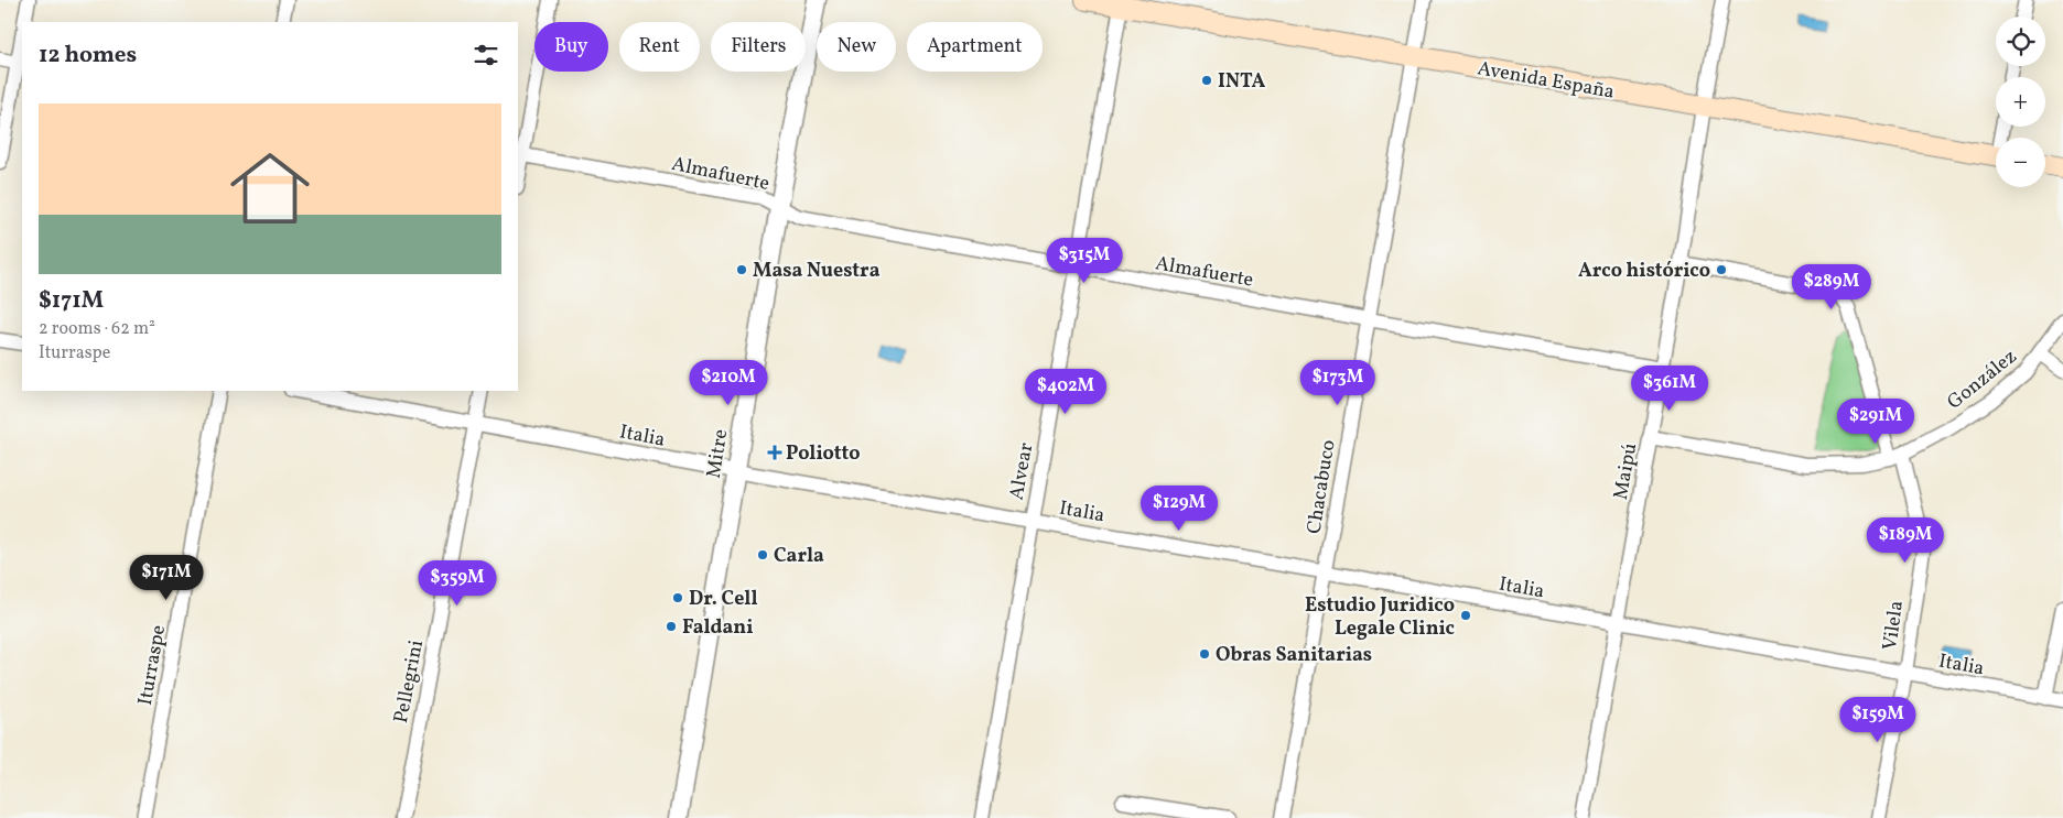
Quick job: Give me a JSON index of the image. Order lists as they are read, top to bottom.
{
  "streets": {
    "main road": ["Avenida España"],
    "street": [
      "Almafuerte",
      "González",
      "Italia",
      "Mitre",
      "Alvear",
      "Maipú",
      "Chacabuco",
      "Vilela",
      "Iturraspe",
      "Pellegrini"
    ]
  },
  "crossings": [
    ["Avenida España", "Alvear"],
    ["Avenida España", "Maipú"],
    ["Avenida España", "Chacabuco"],
    ["Almafuerte", "Mitre"],
    ["Almafuerte", "Alvear"],
    ["Almafuerte", "Maipú"],
    ["Almafuerte", "Chacabuco"],
    ["González", "Maipú"],
    ["González", "Vilela"],
    ["Italia", "Mitre"],
    ["Italia", "Alvear"],
    ["Italia", "Maipú"],
    ["Italia", "Chacabuco"],
    ["Italia", "Vilela"],
    ["Italia", "Pellegrini"],
    ["Maipú", "Vilela"]
  ],
  "places": {
    "other": [
      "INTA",
      "Masa Nuestra",
      "Arco histórico",
      "Carla",
      "Dr. Cell",
      "Estudio Juridico Legale Clinic",
      "Faldani",
      "Obras Sanitarias"
    ],
    "health": ["Poliotto"]
  },
  "page": {
    "map_buttons": ["+", "−"],
    "chip": [
      "Buy",
      "Rent",
      "Filters",
      "New",
      "Apartment"
    ],
    "heading": "12 homes",
    "list": [
      {
        "name": "$171M",
        "note": "2 rooms · 62 m² · Iturraspe"
      }
    ],
    "price": [
      "$315M",
      "$289M",
      "$210M",
      "$173M",
      "$361M",
      "$402M",
      "$291M",
      "$129M",
      "$189M",
      "$171M",
      "$359M",
      "$159M"
    ]
  }
}
